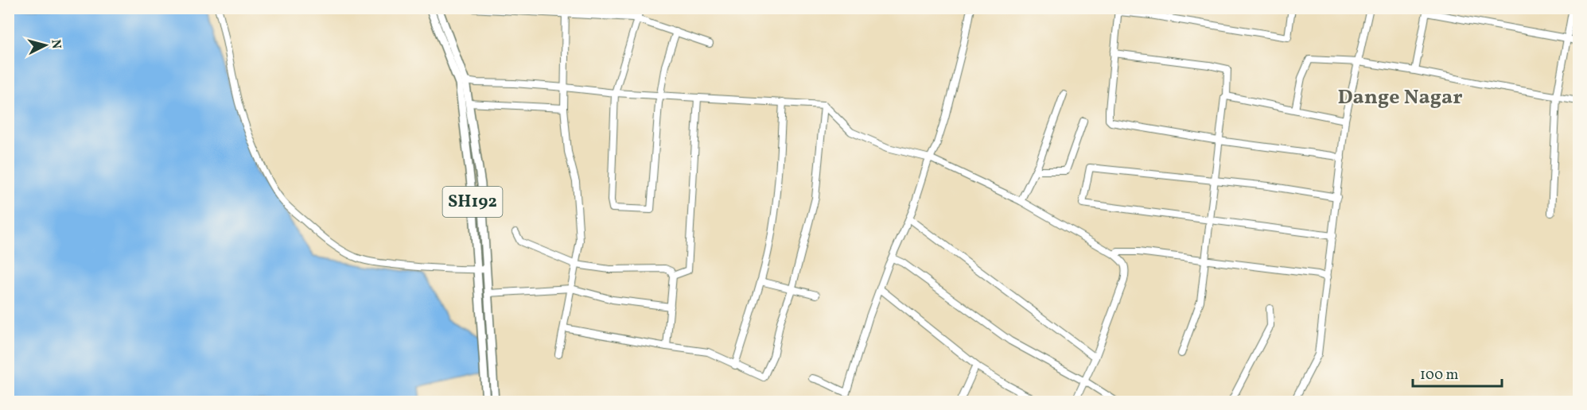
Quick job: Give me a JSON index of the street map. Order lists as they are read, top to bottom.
{
  "streets": {
    "main road": ["SH192"]
  },
  "districts": ["Dange Nagar"],
  "scale_bar": "100 m",
  "north": "right"
}
